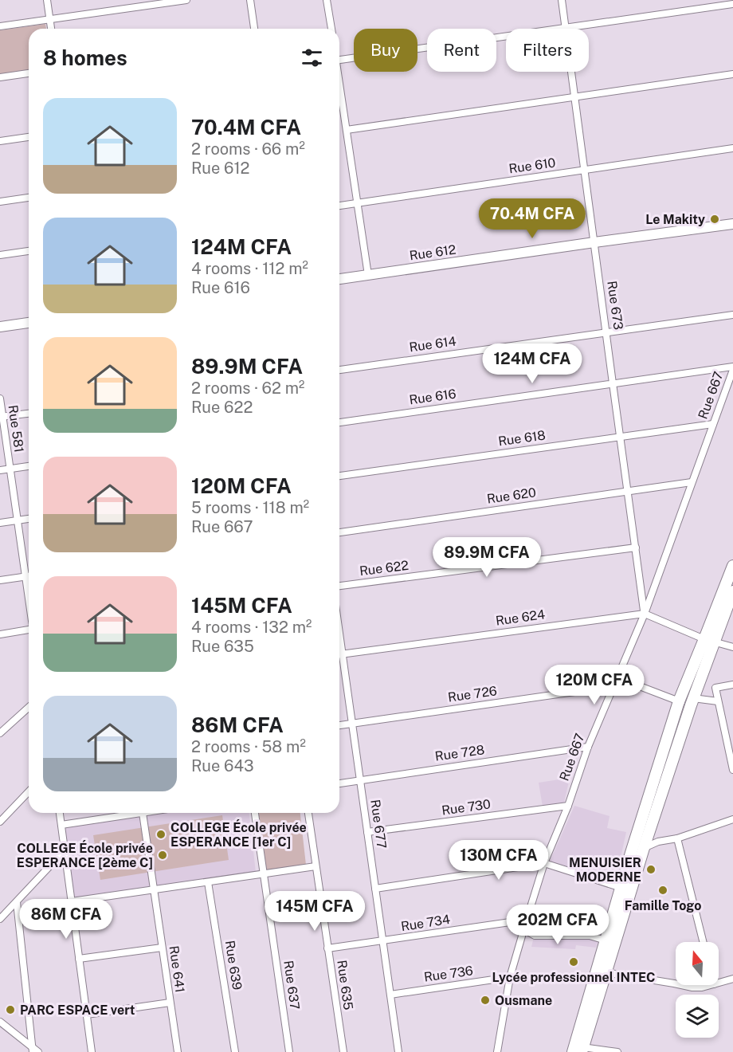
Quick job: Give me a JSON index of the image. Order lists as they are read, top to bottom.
{
  "streets": {
    "street": [
      "Rue 610",
      "Rue 612",
      "Rue 673",
      "Rue 614",
      "Rue 667",
      "Rue 616",
      "Rue 581",
      "Rue 618",
      "Rue 620",
      "Rue 622",
      "Rue 624",
      "Rue 726",
      "Rue 728",
      "Rue 730",
      "Rue 677",
      "Rue 734",
      "Rue 639",
      "Rue 641",
      "Rue 736",
      "Rue 637",
      "Rue 635"
    ]
  },
  "crossings": [
    ["Rue 610", "Rue 673"],
    ["Rue 612", "Rue 673"],
    ["Rue 673", "Rue 614"],
    ["Rue 673", "Rue 667"],
    ["Rue 673", "Rue 616"],
    ["Rue 673", "Rue 618"],
    ["Rue 673", "Rue 620"],
    ["Rue 673", "Rue 622"],
    ["Rue 673", "Rue 624"],
    ["Rue 667", "Rue 616"],
    ["Rue 667", "Rue 618"],
    ["Rue 667", "Rue 620"],
    ["Rue 667", "Rue 624"],
    ["Rue 667", "Rue 726"],
    ["Rue 667", "Rue 728"],
    ["Rue 667", "Rue 730"],
    ["Rue 667", "Rue 734"],
    ["Rue 667", "Rue 736"],
    ["Rue 624", "Rue 677"],
    ["Rue 726", "Rue 677"],
    ["Rue 728", "Rue 677"],
    ["Rue 730", "Rue 677"],
    ["Rue 677", "Rue 734"],
    ["Rue 677", "Rue 736"],
    ["Rue 734", "Rue 635"]
  ],
  "places": [
    "Le Makity",
    "COLLEGE École privée ESPERANCE [1er C]",
    "COLLEGE École privée ESPERANCE [2ème C]",
    "MENUISIER MODERNE",
    "Famille Togo",
    "Lycée professionnel INTEC",
    "Ousmane",
    "PARC ESPACE vert"
  ],
  "north": "top",
  "page": {
    "chip": ["Buy", "Rent", "Filters"],
    "heading": "8 homes",
    "list": [
      {
        "name": "70.4M CFA",
        "note": "2 rooms · 66 m² · Rue 612"
      },
      {
        "name": "124M CFA",
        "note": "4 rooms · 112 m² · Rue 616"
      },
      {
        "name": "89.9M CFA",
        "note": "2 rooms · 62 m² · Rue 622"
      },
      {
        "name": "120M CFA",
        "note": "5 rooms · 118 m² · Rue 667"
      },
      {
        "name": "145M CFA",
        "note": "4 rooms · 132 m² · Rue 635"
      },
      {
        "name": "86M CFA",
        "note": "2 rooms · 58 m² · Rue 643"
      }
    ],
    "price": [
      "70.4M CFA",
      "124M CFA",
      "89.9M CFA",
      "120M CFA",
      "130M CFA",
      "145M CFA",
      "86M CFA",
      "202M CFA"
    ]
  }
}
